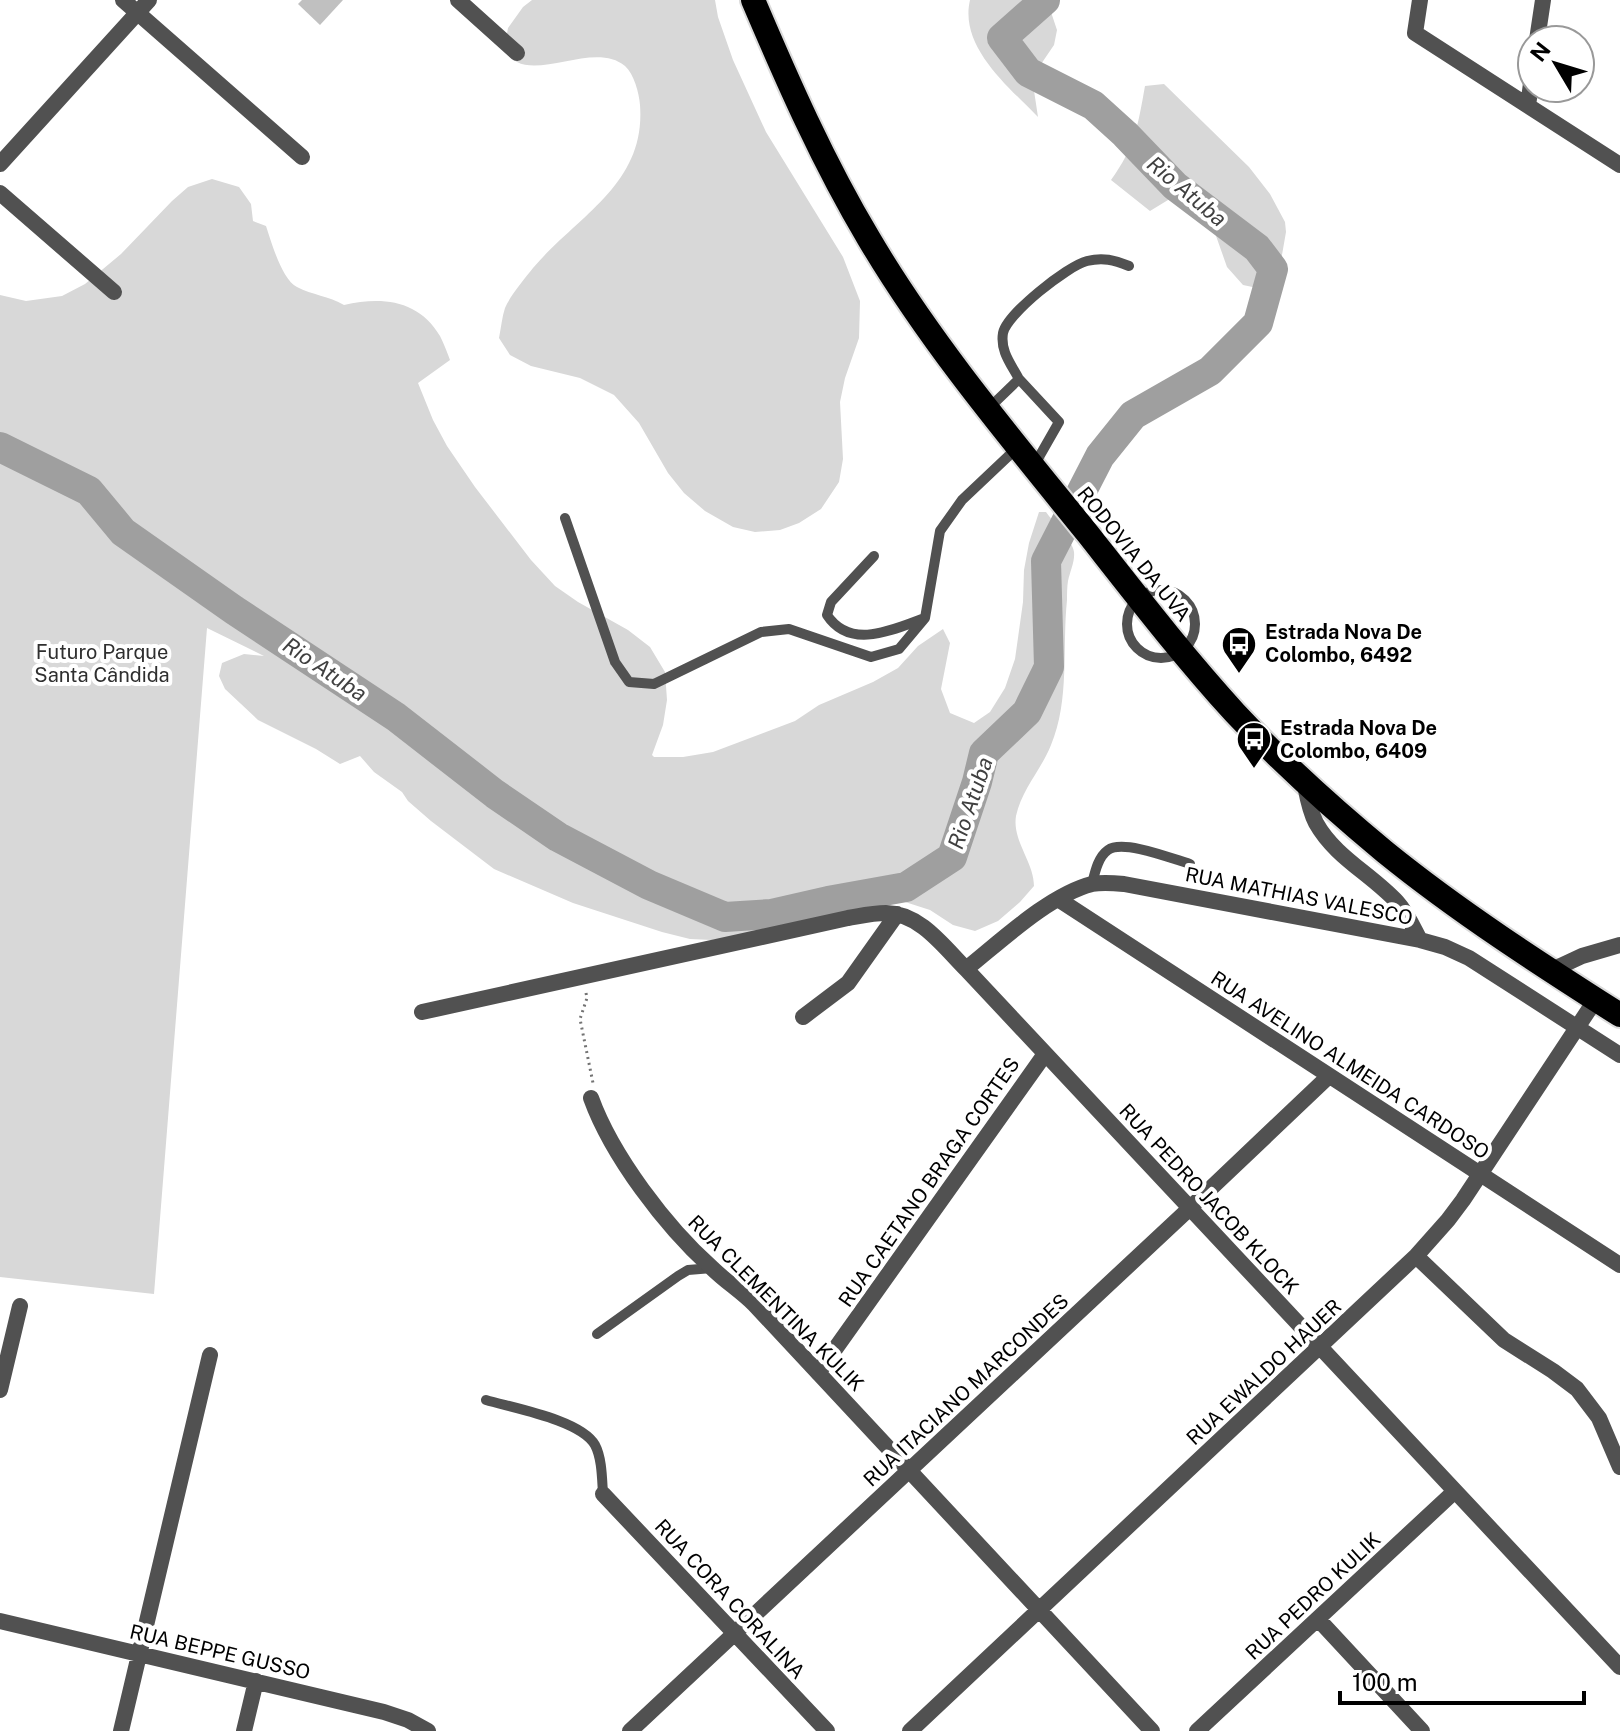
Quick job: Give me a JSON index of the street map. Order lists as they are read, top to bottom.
{
  "streets": {
    "highway": ["RODOVIA DA UVA"],
    "street": [
      "RUA MATHIAS VALESCO",
      "RUA AVELINO ALMEIDA CARDOSO",
      "RUA CAETANO BRAGA CORTES",
      "RUA PEDRO JACOB KLOCK",
      "RUA CLEMENTINA KULIK",
      "RUA EWALDO HAUER",
      "RUA ITACIANO MARCONDES",
      "RUA PEDRO KULIK",
      "RUA CORA CORALINA",
      "RUA BEPPE GUSSO"
    ]
  },
  "crossings": [
    ["RODOVIA DA UVA", "RUA EWALDO HAUER"],
    ["RUA MATHIAS VALESCO", "RUA AVELINO ALMEIDA CARDOSO"],
    ["RUA MATHIAS VALESCO", "RUA PEDRO JACOB KLOCK"],
    ["RUA MATHIAS VALESCO", "RUA EWALDO HAUER"],
    ["RUA AVELINO ALMEIDA CARDOSO", "RUA EWALDO HAUER"],
    ["RUA AVELINO ALMEIDA CARDOSO", "RUA ITACIANO MARCONDES"],
    ["RUA CAETANO BRAGA CORTES", "RUA PEDRO JACOB KLOCK"],
    ["RUA CAETANO BRAGA CORTES", "RUA CLEMENTINA KULIK"],
    ["RUA PEDRO JACOB KLOCK", "RUA EWALDO HAUER"],
    ["RUA PEDRO JACOB KLOCK", "RUA ITACIANO MARCONDES"],
    ["RUA PEDRO JACOB KLOCK", "RUA PEDRO KULIK"],
    ["RUA CLEMENTINA KULIK", "RUA EWALDO HAUER"],
    ["RUA CLEMENTINA KULIK", "RUA ITACIANO MARCONDES"],
    ["RUA ITACIANO MARCONDES", "RUA CORA CORALINA"]
  ],
  "water": ["Rio Atuba"],
  "parks": ["Futuro Parque Santa Cândida"],
  "places": {
    "bus stop": ["Estrada Nova De Colombo, 6492", "Estrada Nova De Colombo, 6409"]
  },
  "scale_bar": "100 m",
  "north": "top left"
}
